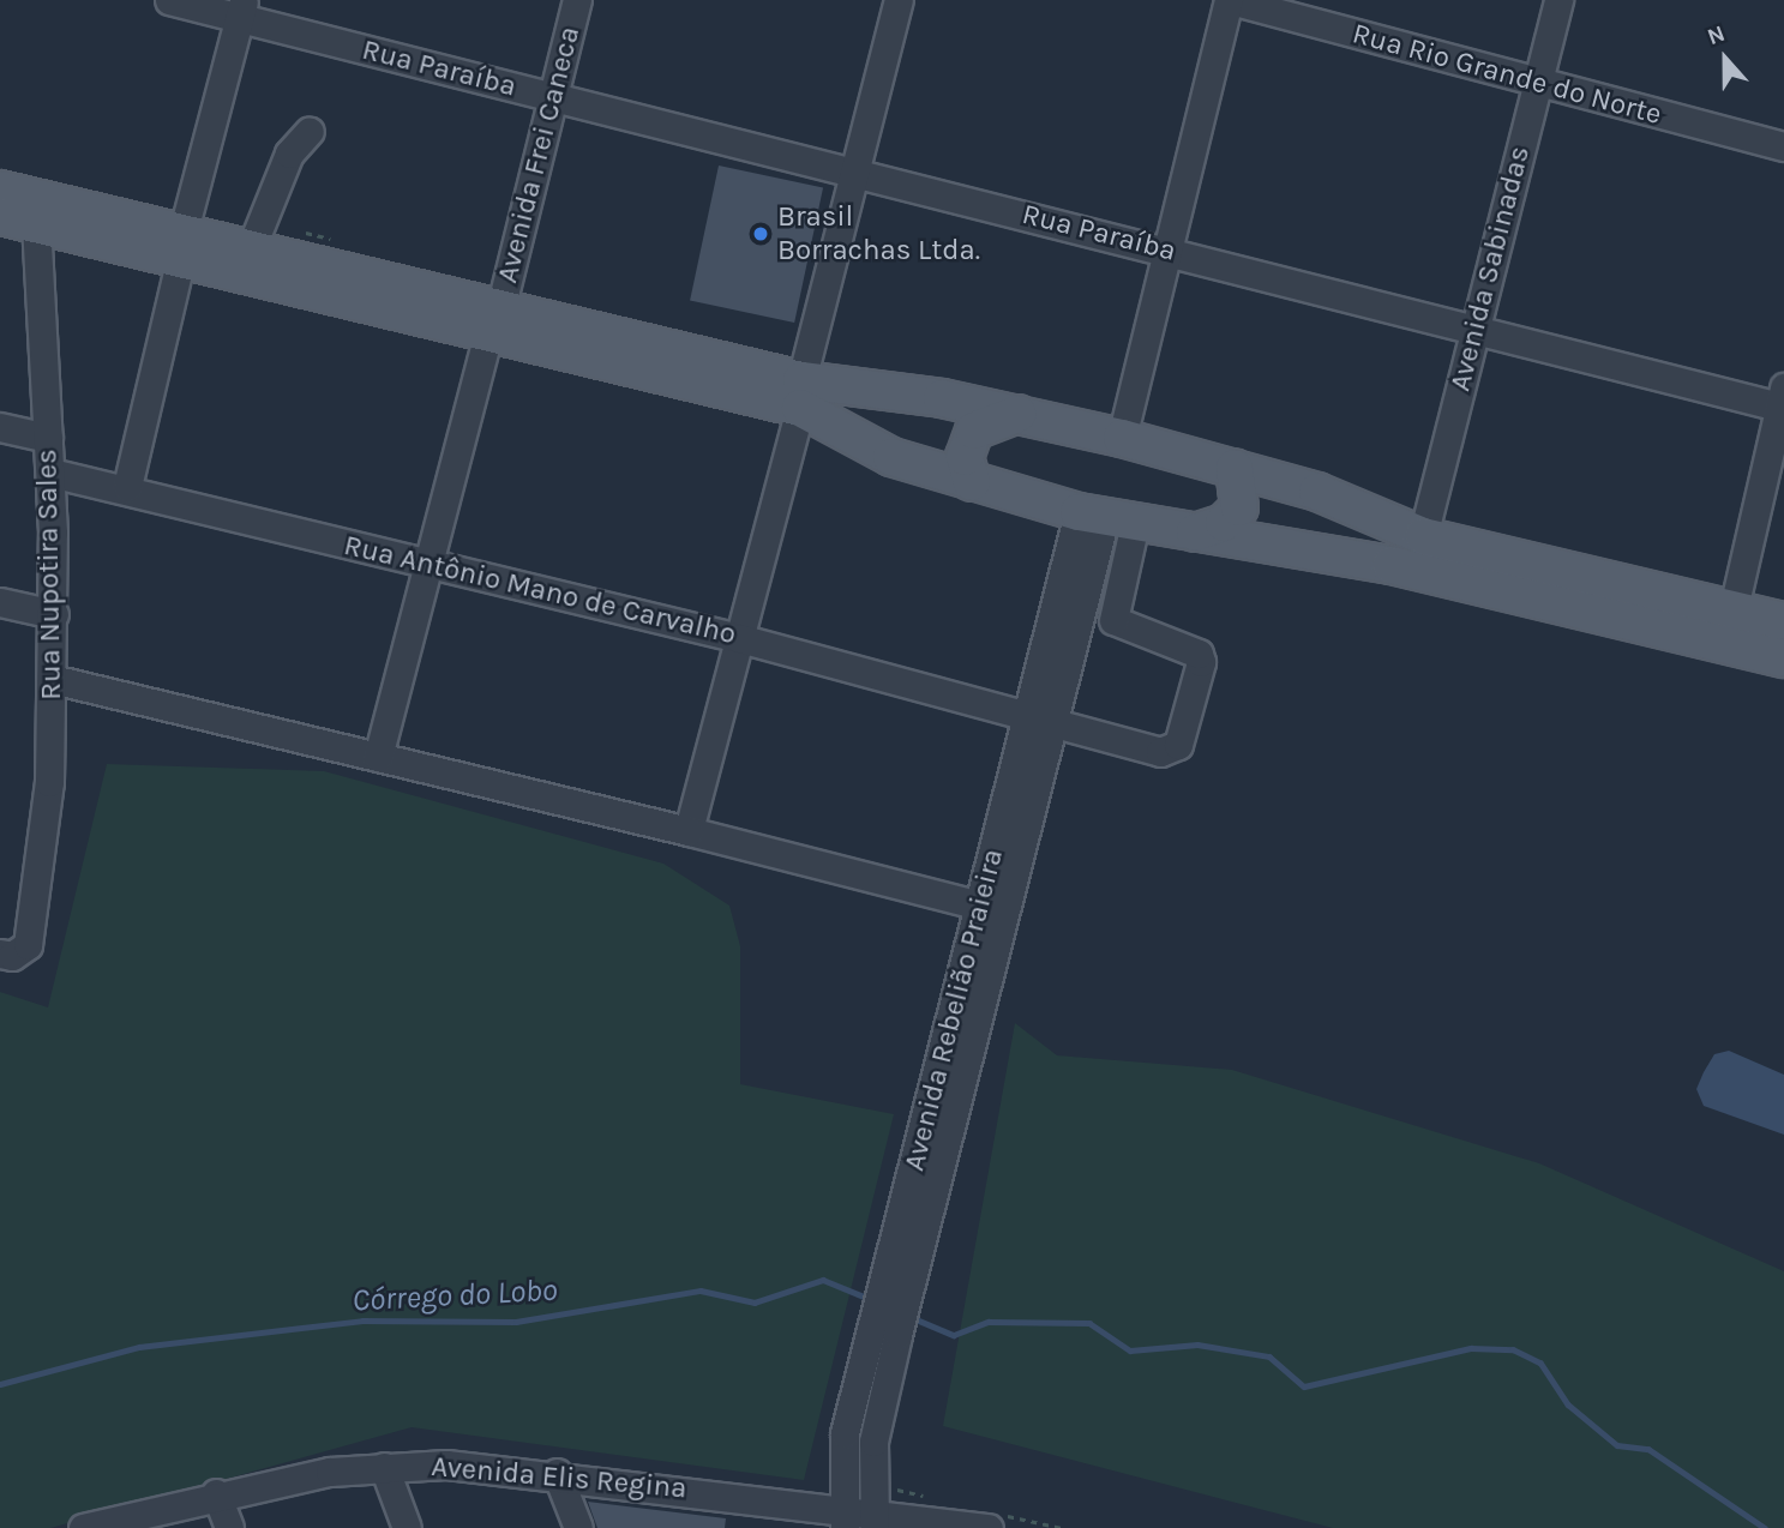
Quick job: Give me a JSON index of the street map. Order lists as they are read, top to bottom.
{
  "streets": {
    "street": [
      "Rua Paraíba",
      "Rua Rio Grande do Norte",
      "Avenida Frei Caneca",
      "Avenida Sabinadas",
      "Rua Nupotira Sales",
      "Rua Antônio Mano de Carvalho",
      "Avenida Rebelião Praieira",
      "Avenida Elis Regina"
    ]
  },
  "crossings": [
    ["Rua Paraíba", "Avenida Frei Caneca"],
    ["Rua Paraíba", "Avenida Sabinadas"],
    ["Rua Rio Grande do Norte", "Avenida Sabinadas"],
    ["Avenida Frei Caneca", "Rua Antônio Mano de Carvalho"],
    ["Rua Nupotira Sales", "Rua Antônio Mano de Carvalho"],
    ["Rua Antônio Mano de Carvalho", "Avenida Rebelião Praieira"],
    ["Avenida Rebelião Praieira", "Avenida Elis Regina"]
  ],
  "water": ["Córrego do Lobo"],
  "places": ["Brasil Borrachas Ltda."],
  "north": "top"
}
